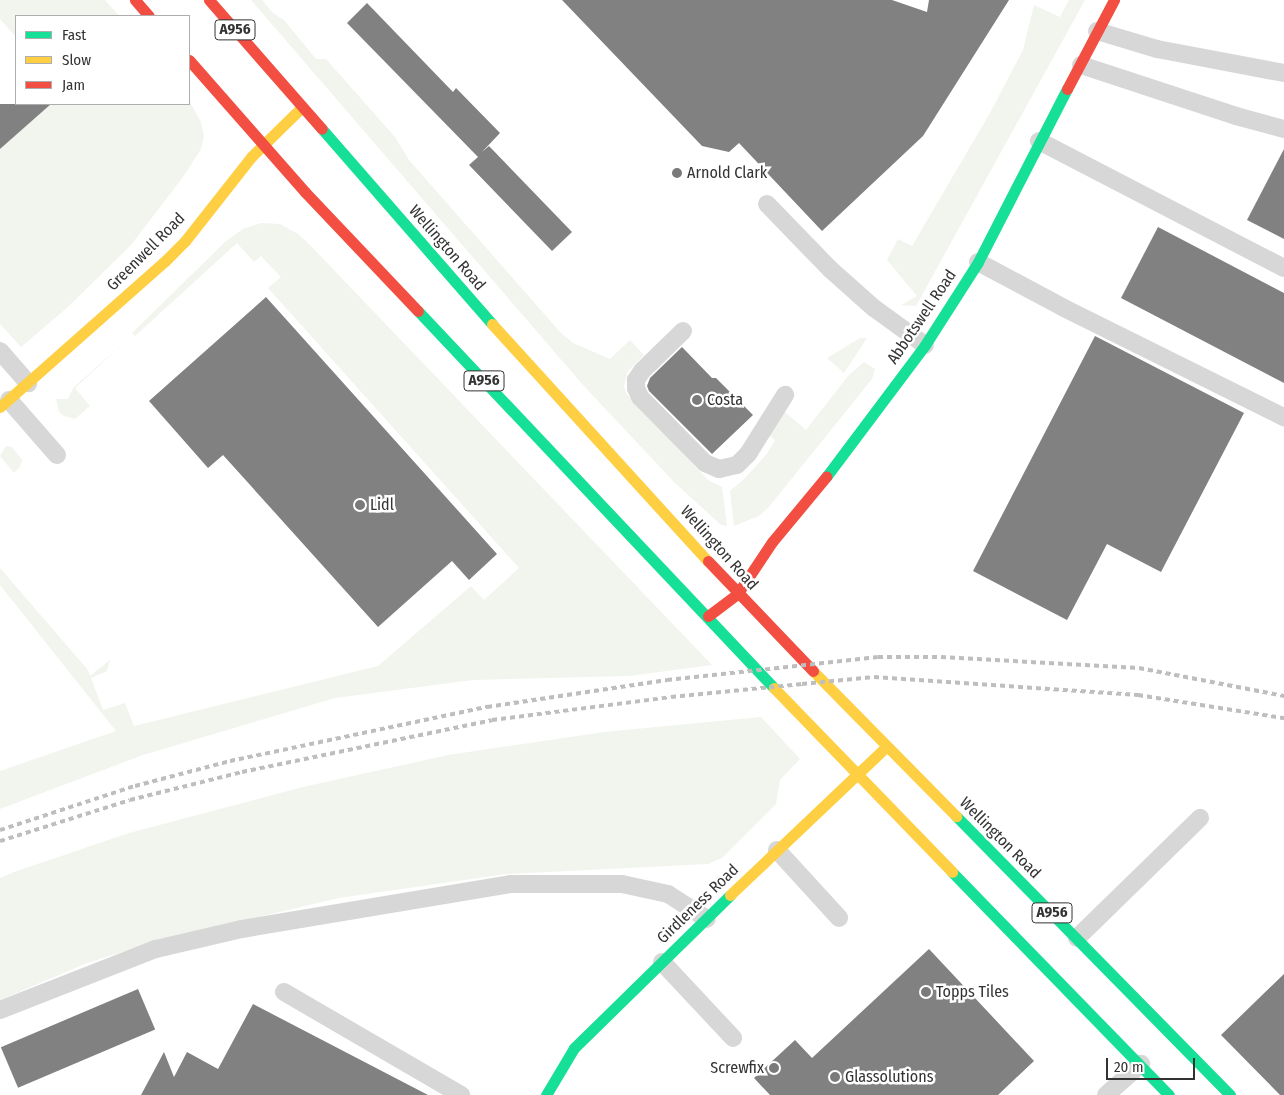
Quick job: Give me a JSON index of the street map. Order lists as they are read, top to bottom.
{
  "streets": {
    "main road": [
      "A956",
      "Wellington Road",
      "Greenwell Road",
      "Abbotswell Road",
      "Girdleness Road"
    ]
  },
  "crossings": [
    ["A956", "Greenwell Road"],
    ["A956", "Abbotswell Road"],
    ["A956", "Girdleness Road"],
    ["Wellington Road", "Greenwell Road"],
    ["Wellington Road", "Abbotswell Road"],
    ["Wellington Road", "Girdleness Road"]
  ],
  "places": [
    "Arnold Clark",
    "Costa",
    "Lidl",
    "Topps Tiles",
    "Screwfix",
    "Glassolutions"
  ],
  "legend": ["Fast", "Slow", "Jam"],
  "scale_bar": "20 m"
}
